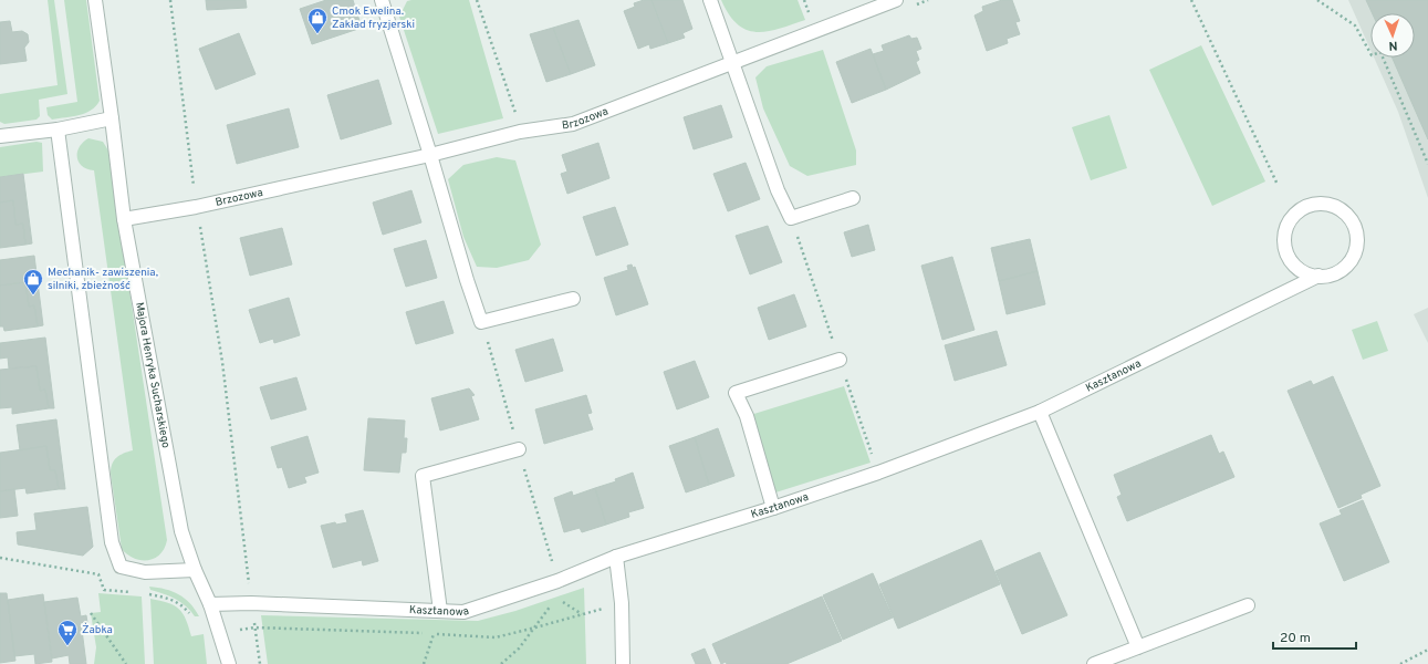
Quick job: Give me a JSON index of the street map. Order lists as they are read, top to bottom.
{
  "streets": {
    "street": ["Brzozowa", "Majora Henryka Sucharskiego", "Kasztanowa"]
  },
  "crossings": [
    ["Brzozowa", "Majora Henryka Sucharskiego"],
    ["Majora Henryka Sucharskiego", "Kasztanowa"]
  ],
  "places": {
    "shop": ["Cmok Ewelina. Zakład fryzjerski", "Mechanik- zawiszenia, silniki, zbieżność"],
    "supermarket": ["Żabka"]
  },
  "scale_bar": "20 m",
  "north": "bottom"
}
